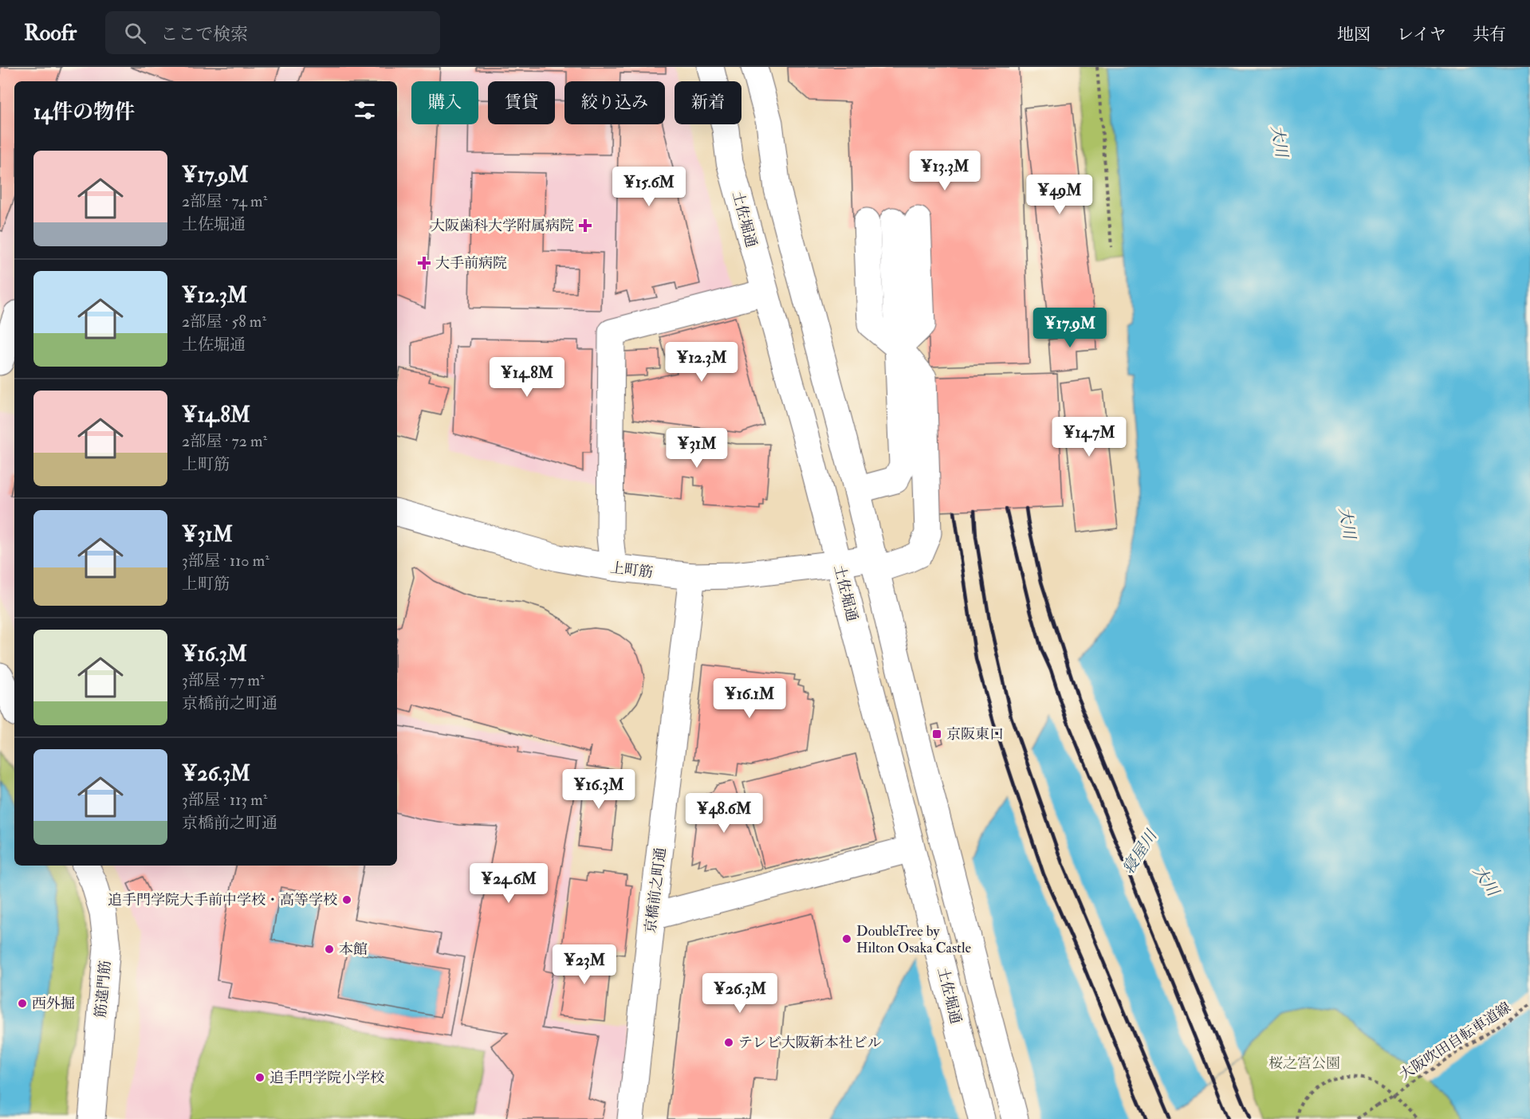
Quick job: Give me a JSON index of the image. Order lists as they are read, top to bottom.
{
  "streets": {
    "main road": [
      "土佐堀通",
      "上町筋",
      "京橋前之町通",
      "筋違門筋"
    ],
    "path": ["大阪吹田自転車道線"]
  },
  "crossings": [
    ["土佐堀通", "上町筋"],
    ["上町筋", "京橋前之町通"]
  ],
  "water": ["大川", "寝屋川"],
  "parks": ["桜之宮公園"],
  "places": {
    "health": ["大阪歯科大学附属病院", "大手前病院"],
    "transit": ["京阪東口"],
    "other": [
      "追手門学院大手前中学校・高等学校",
      "DoubleTree by Hilton Osaka Castle",
      "本館",
      "西外掘",
      "テレビ大阪新本社ビル",
      "追手門学院小学校"
    ]
  },
  "page": {
    "header": "Roofr",
    "search": "ここで検索",
    "nav": ["地図", "レイヤ", "共有"],
    "chip": [
      "購入",
      "賃貸",
      "絞り込み",
      "新着"
    ],
    "heading": "14件の物件",
    "list": [
      {
        "name": "¥17.9M",
        "note": "2部屋 · 74 m² · 土佐堀通"
      },
      {
        "name": "¥12.3M",
        "note": "2部屋 · 58 m² · 土佐堀通"
      },
      {
        "name": "¥14.8M",
        "note": "2部屋 · 72 m² · 上町筋"
      },
      {
        "name": "¥31M",
        "note": "3部屋 · 110 m² · 上町筋"
      },
      {
        "name": "¥16.3M",
        "note": "3部屋 · 77 m² · 京橋前之町通"
      },
      {
        "name": "¥26.3M",
        "note": "3部屋 · 113 m² · 京橋前之町通"
      }
    ],
    "price": [
      "¥13.3M",
      "¥15.6M",
      "¥49M",
      "¥17.9M",
      "¥12.3M",
      "¥14.8M",
      "¥14.7M",
      "¥31M",
      "¥16.1M",
      "¥16.3M",
      "¥48.6M",
      "¥24.6M",
      "¥23M",
      "¥26.3M"
    ]
  }
}
